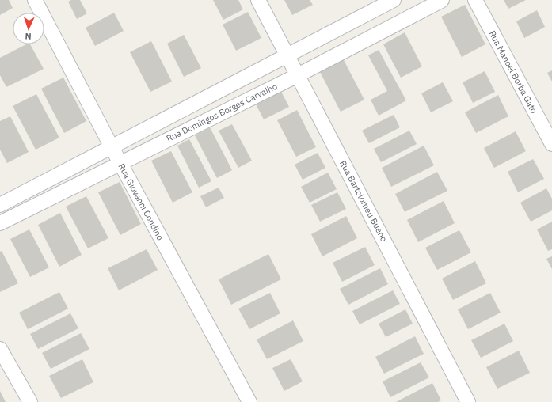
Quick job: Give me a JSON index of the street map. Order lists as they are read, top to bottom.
{
  "streets": {
    "street": [
      "Rua Manoel Borba Gato",
      "Rua Domingos Borges Carvalho",
      "Rua Bartolomeu Bueno",
      "Rua Giovanni Condino"
    ]
  },
  "crossings": [
    ["Rua Domingos Borges Carvalho", "Rua Bartolomeu Bueno"],
    ["Rua Domingos Borges Carvalho", "Rua Giovanni Condino"]
  ],
  "north": "bottom"
}
